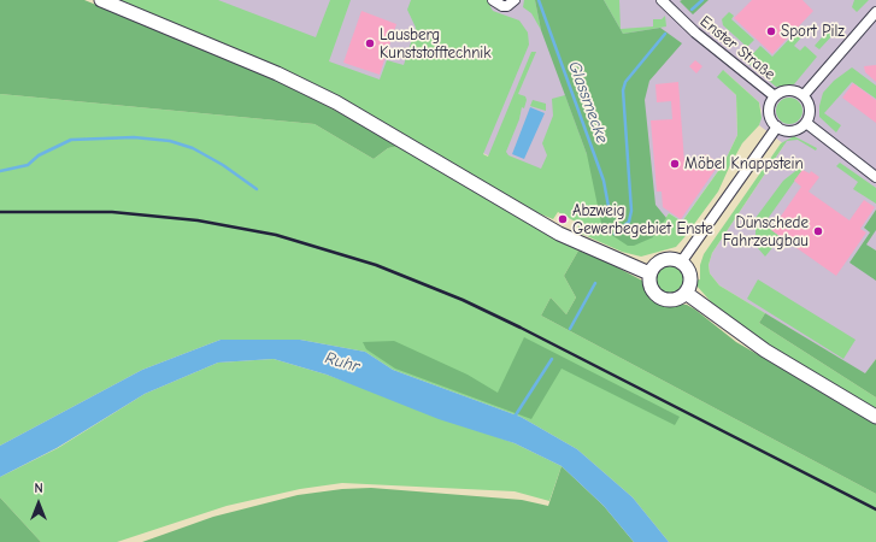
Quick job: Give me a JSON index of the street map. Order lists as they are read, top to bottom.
{
  "streets": {
    "street": ["Enster Straße"]
  },
  "water": ["Glassmecke", "Ruhr"],
  "places": [
    "Sport Pilz",
    "Lausberg Kunststofftechnik",
    "Möbel Knappstein",
    "Abzweig Gewerbegebiet Enste",
    "Dünschede Fahrzeugbau"
  ],
  "north": "top"
}
